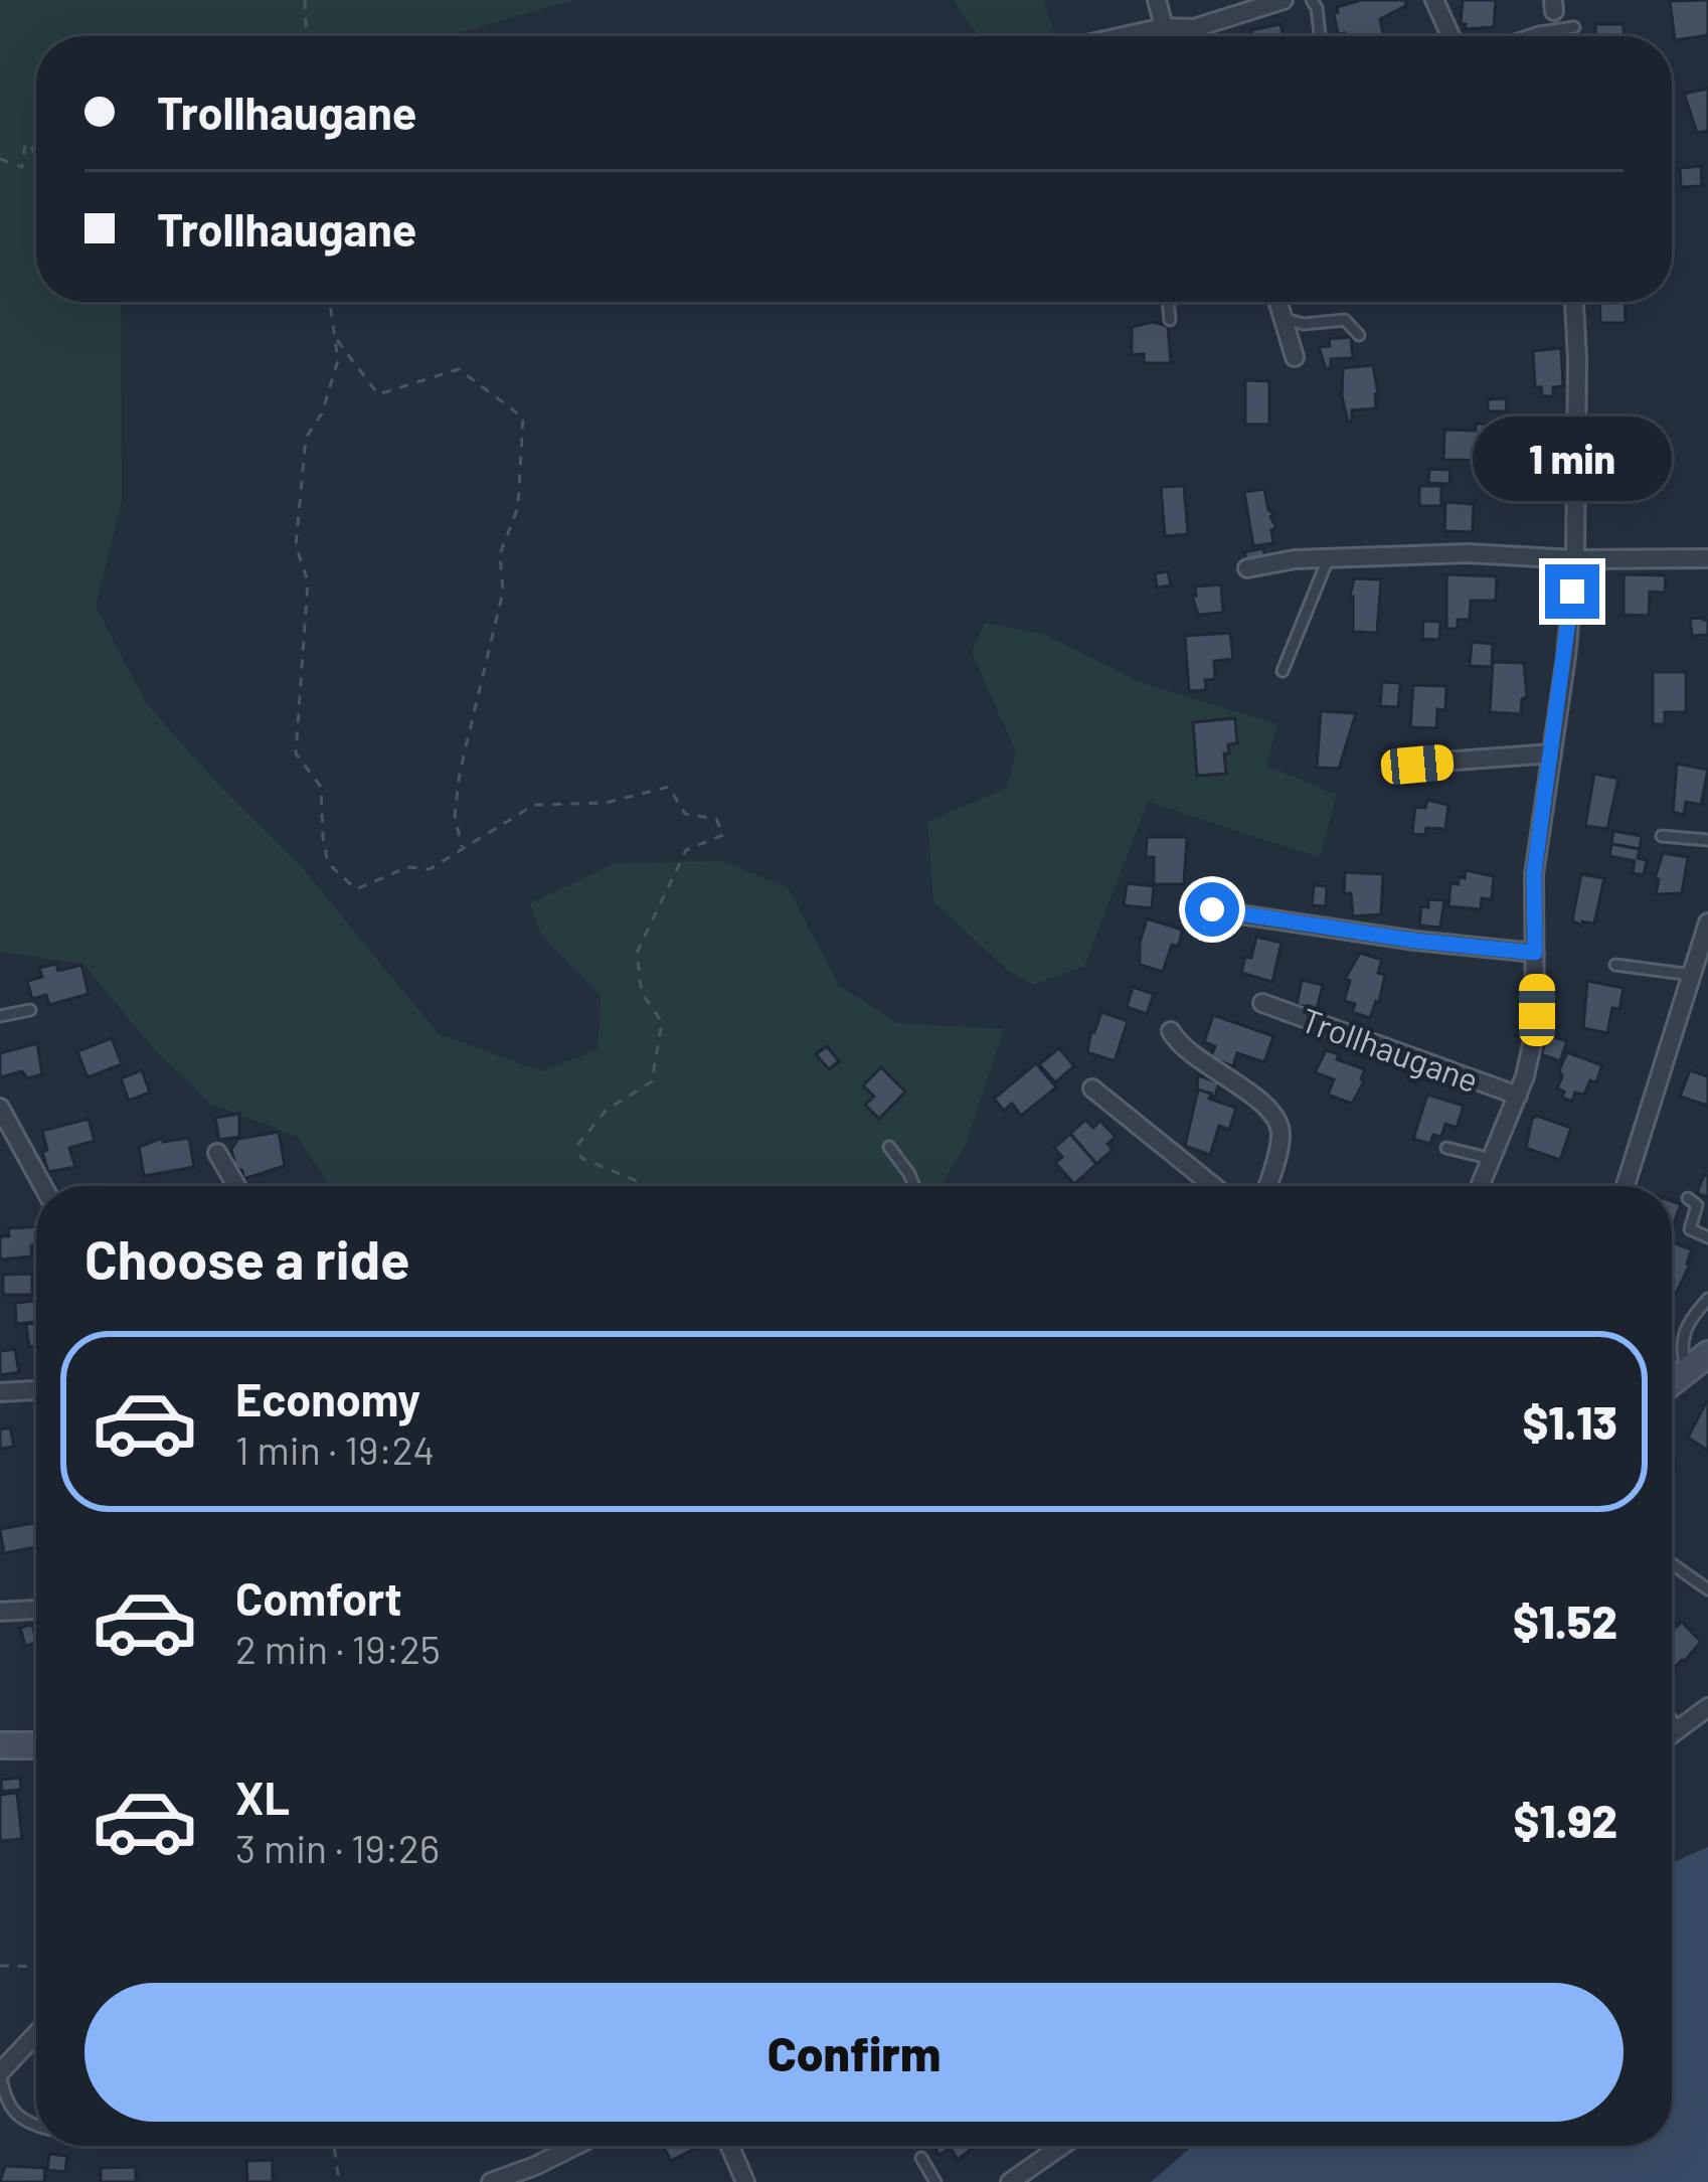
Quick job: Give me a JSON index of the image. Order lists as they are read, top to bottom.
{
  "streets": {
    "street": ["Trollhaugane"]
  },
  "page": {
    "banner": ["Trollhaugane", "Trollhaugane"],
    "bubble": "1 min",
    "heading": "Choose a ride",
    "list": [
      {
        "name": "Economy",
        "note": "1 min · 19:24",
        "value": "$1.13"
      },
      {
        "name": "Comfort",
        "note": "2 min · 19:25",
        "value": "$1.52"
      },
      {
        "name": "XL",
        "note": "3 min · 19:26",
        "value": "$1.92"
      }
    ],
    "buttons": "Confirm"
  }
}
